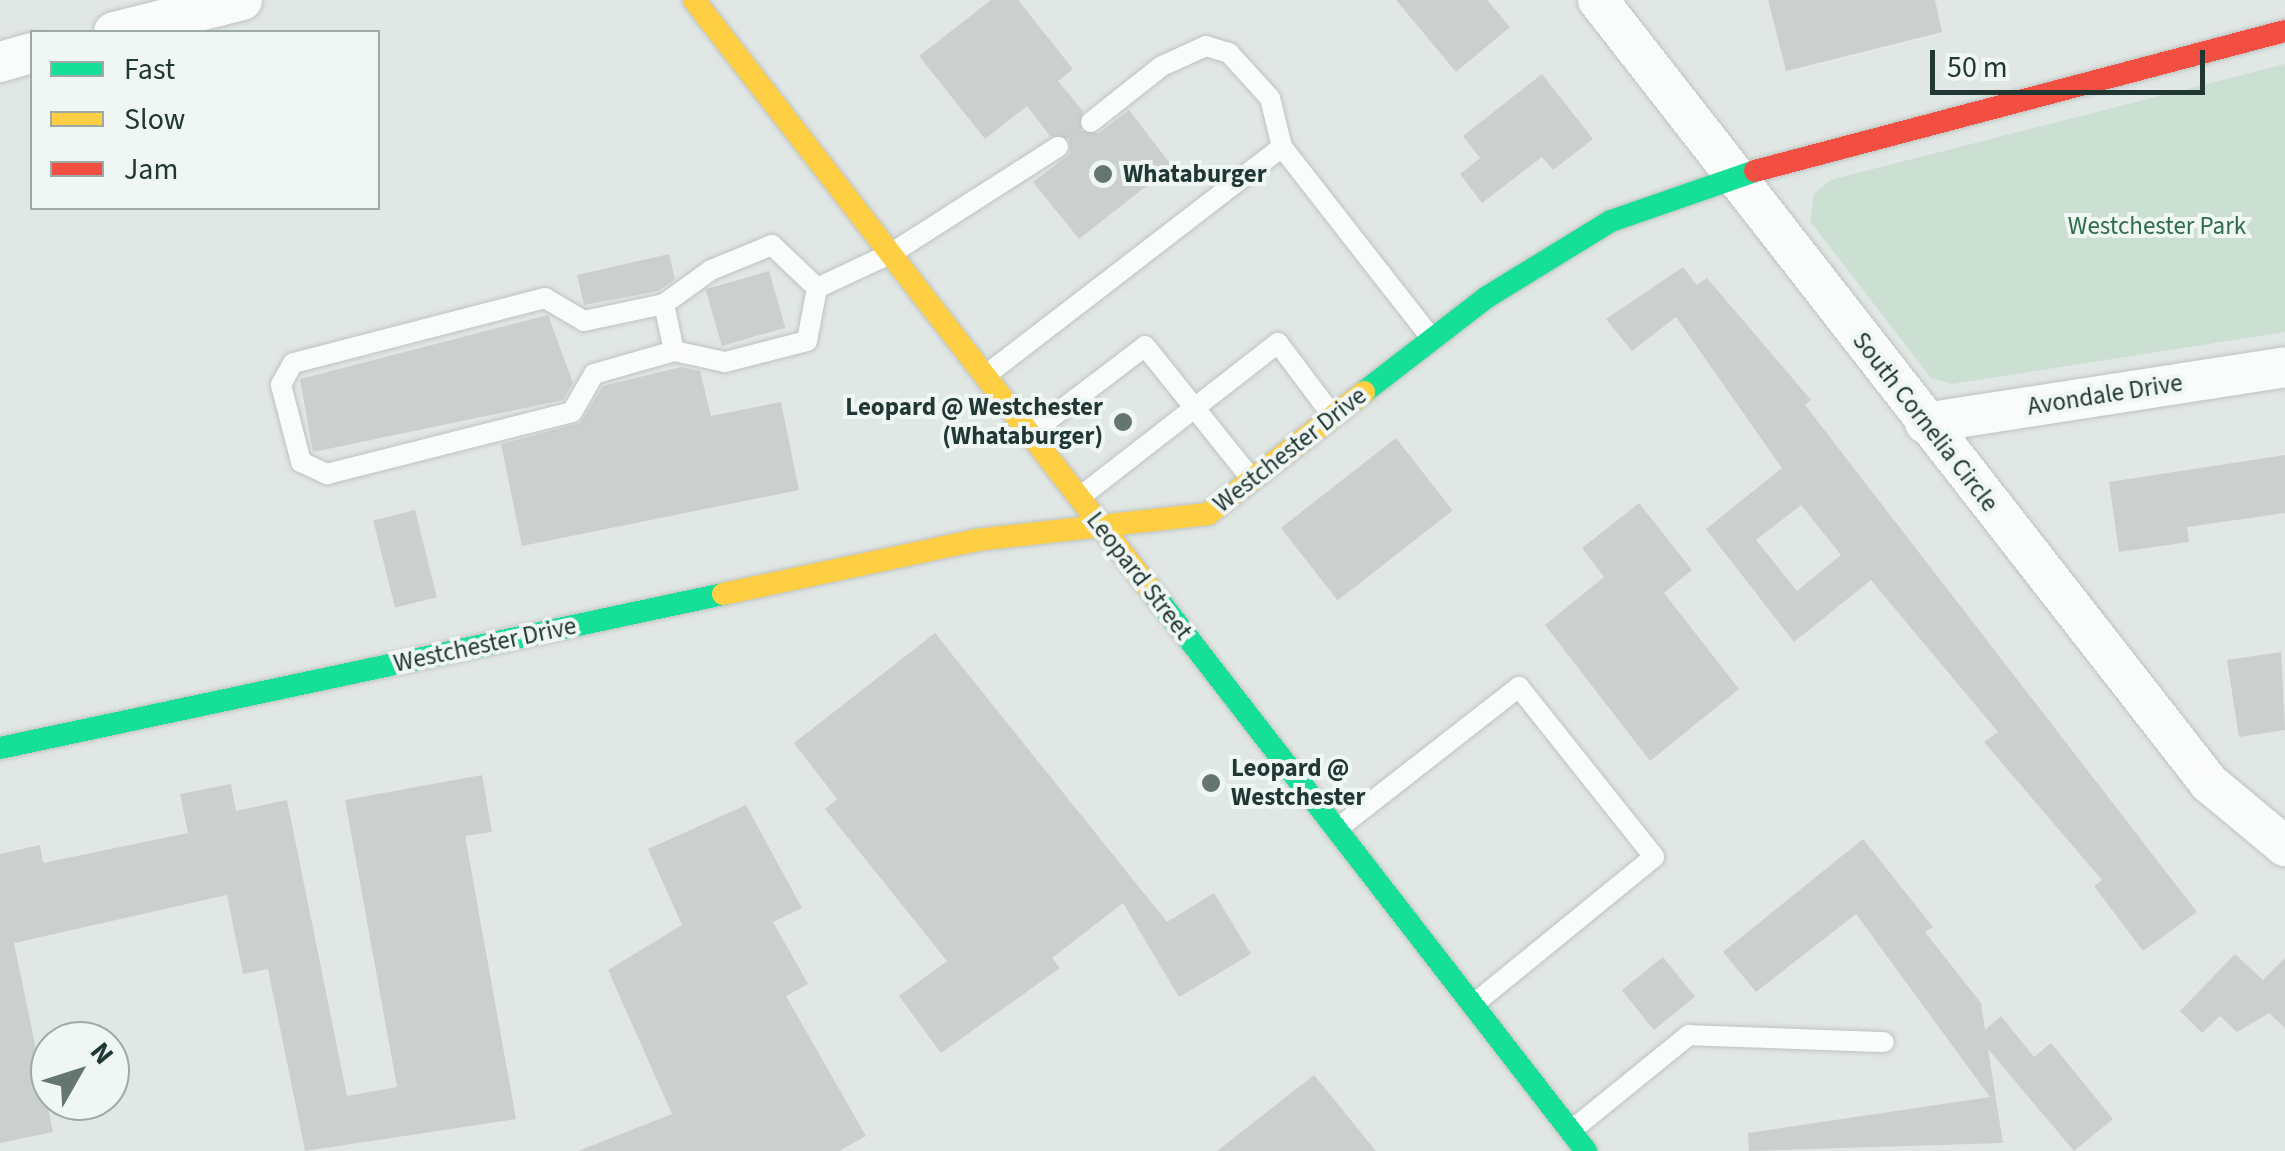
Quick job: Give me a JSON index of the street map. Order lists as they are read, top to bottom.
{
  "streets": {
    "street": [
      "Avondale Drive",
      "South Cornelia Circle",
      "Westchester Drive",
      "Leopard Street"
    ]
  },
  "crossings": [
    ["Avondale Drive", "South Cornelia Circle"],
    ["South Cornelia Circle", "Westchester Drive"],
    ["Westchester Drive", "Leopard Street"]
  ],
  "parks": ["Westchester Park"],
  "places": ["Whataburger", "Leopard @ Westchester (Whataburger)", "Leopard @ Westchester"],
  "legend": ["Fast", "Slow", "Jam"],
  "scale_bar": "50 m",
  "north": "top right"
}
